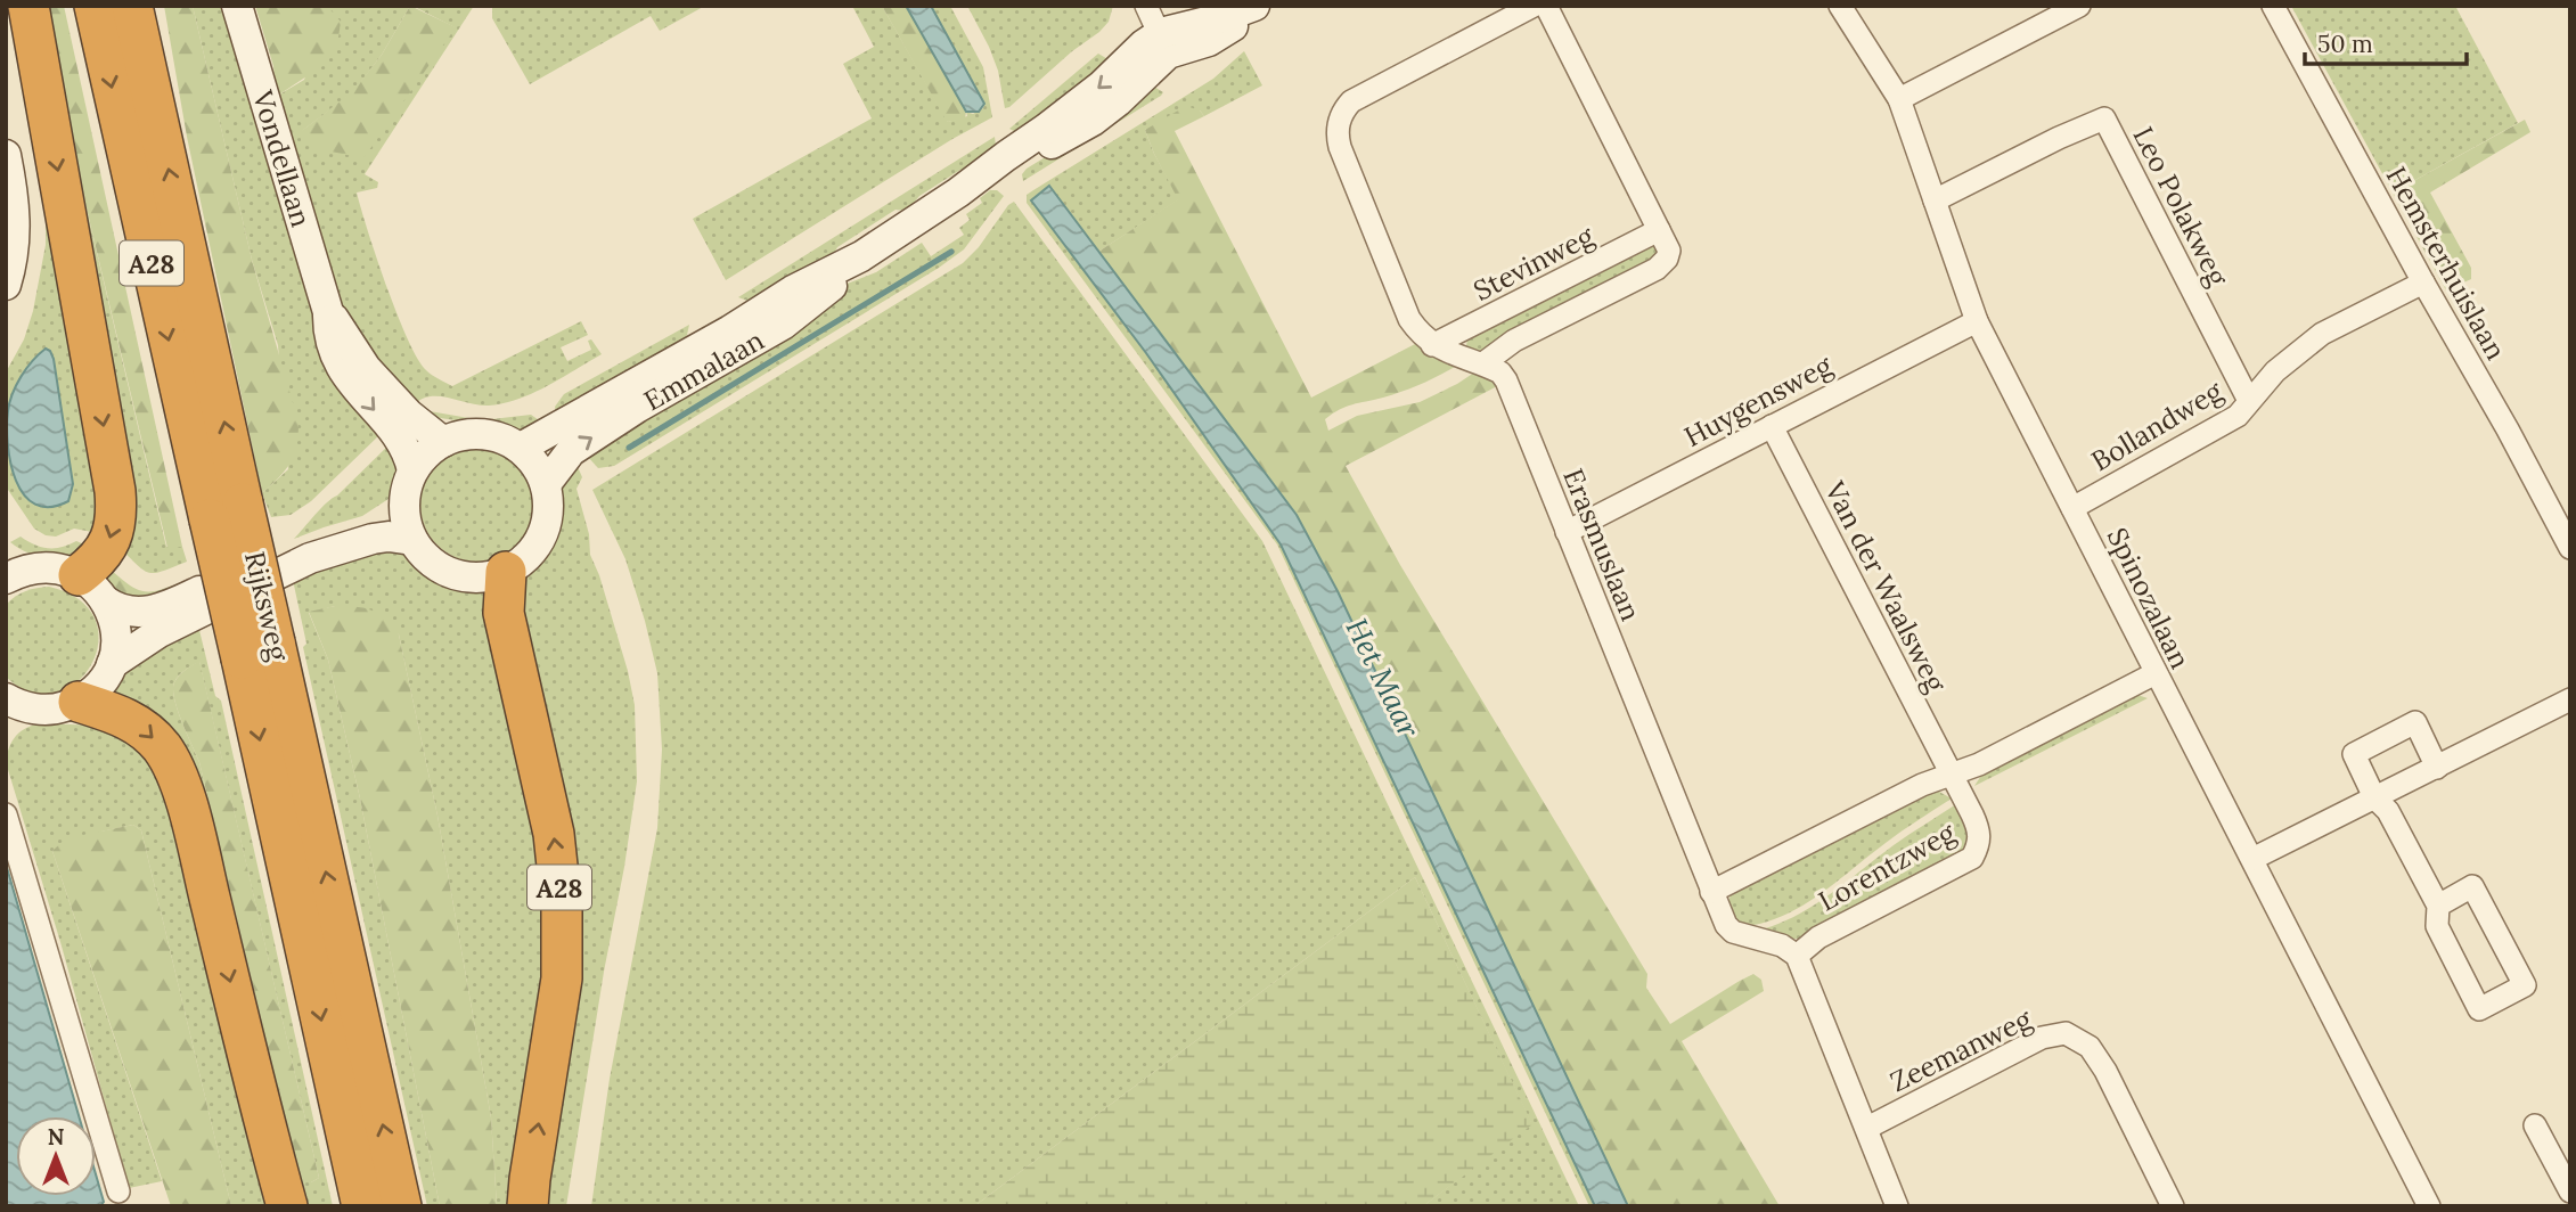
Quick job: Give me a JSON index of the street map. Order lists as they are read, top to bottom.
{
  "streets": {
    "highway": ["A28", "Rijksweg"],
    "main road": ["Vondellaan", "Emmalaan"],
    "street": [
      "Leo Polakweg",
      "Stevinweg",
      "Hemsterhuislaan",
      "Huygensweg",
      "Bollandweg",
      "Erasmuslaan",
      "Van der Waalsweg",
      "Spinozalaan",
      "Lorentzweg",
      "Zeemanweg"
    ]
  },
  "crossings": [
    ["Vondellaan", "A28"],
    ["Vondellaan", "Emmalaan"],
    ["Leo Polakweg", "Bollandweg"],
    ["Leo Polakweg", "Spinozalaan"],
    ["A28", "Emmalaan"],
    ["Stevinweg", "Erasmuslaan"],
    ["Hemsterhuislaan", "Bollandweg"],
    ["Huygensweg", "Erasmuslaan"],
    ["Huygensweg", "Van der Waalsweg"],
    ["Huygensweg", "Spinozalaan"],
    ["Bollandweg", "Spinozalaan"],
    ["Erasmuslaan", "Lorentzweg"],
    ["Van der Waalsweg", "Lorentzweg"],
    ["Spinozalaan", "Lorentzweg"]
  ],
  "water": ["Het Maar"],
  "scale_bar": "50 m",
  "north": "top"
}
